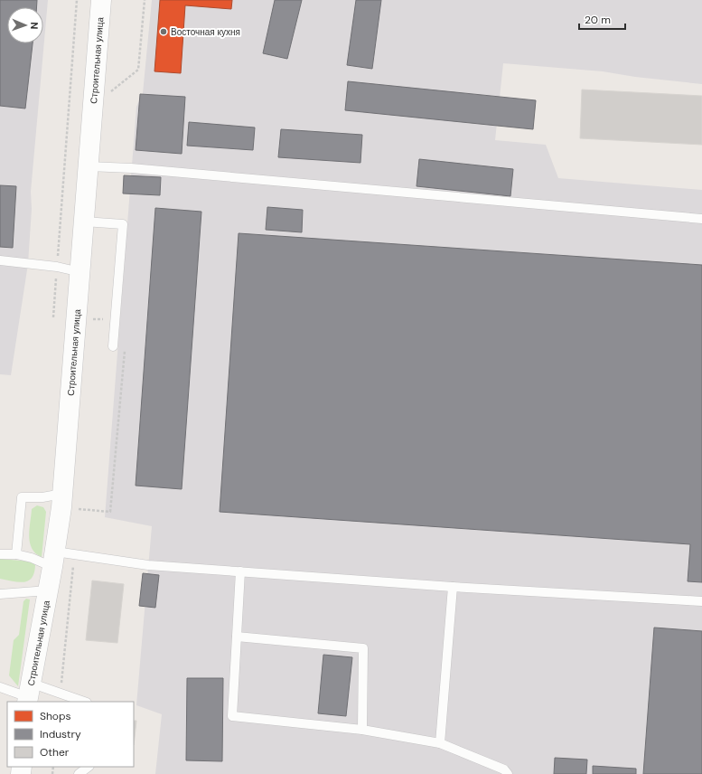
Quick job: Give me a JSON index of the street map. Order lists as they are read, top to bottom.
{
  "streets": {
    "street": ["Строительная улица"]
  },
  "places": ["Восточная кухня"],
  "legend": ["Shops", "Industry", "Other"],
  "scale_bar": "20 m",
  "north": "right"
}
